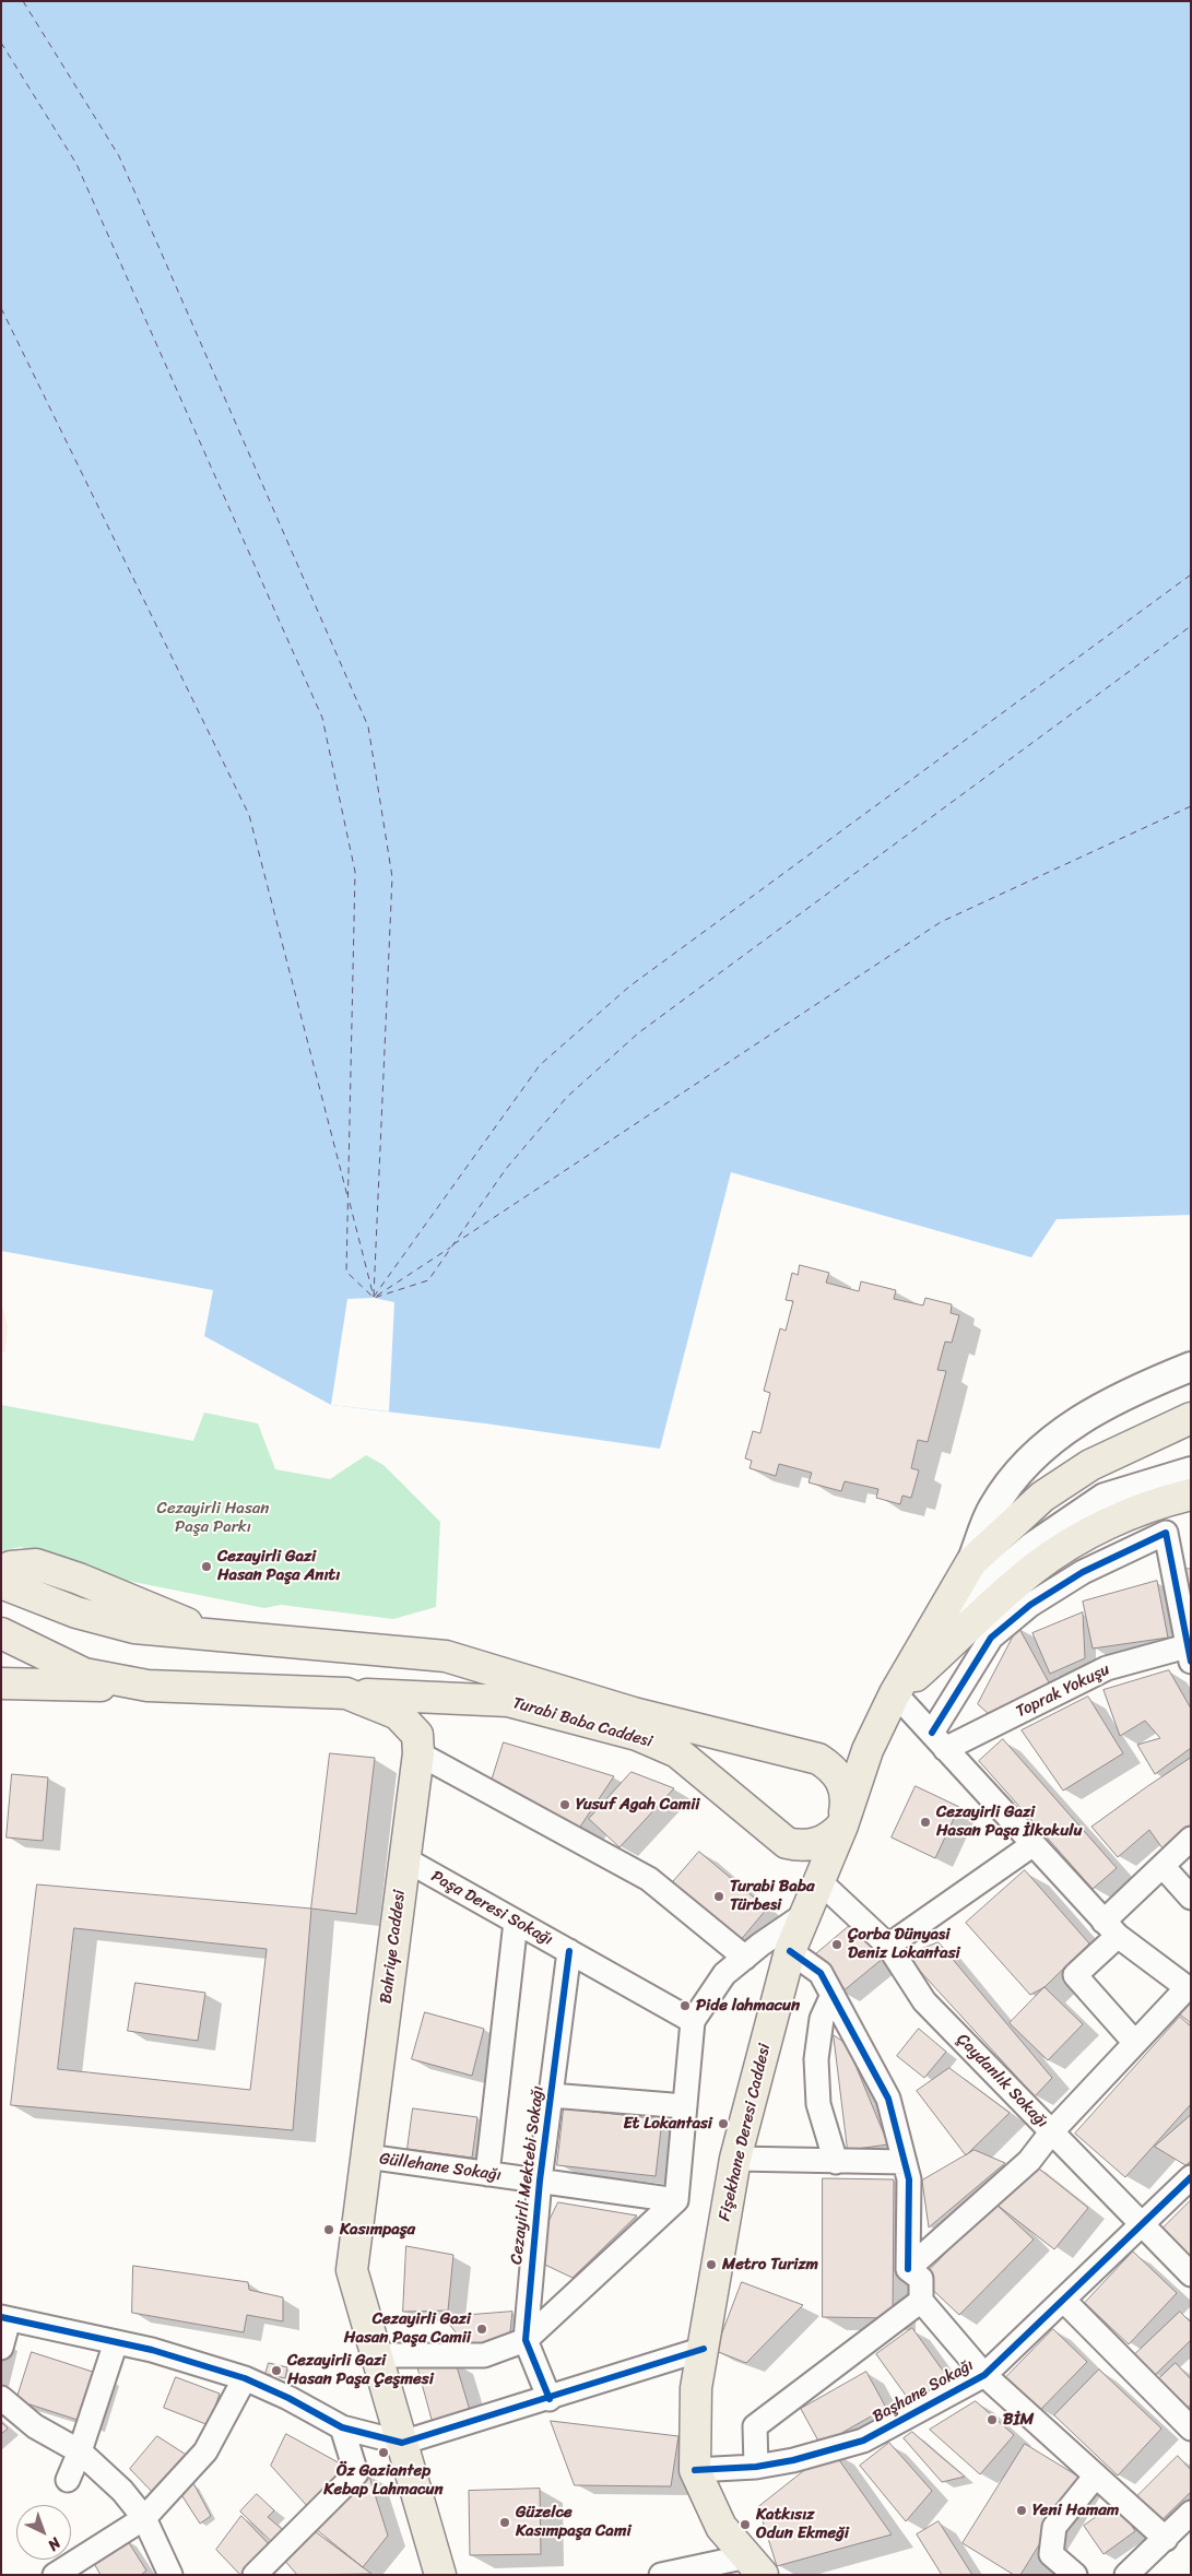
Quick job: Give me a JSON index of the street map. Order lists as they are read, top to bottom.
{
  "streets": {
    "main road": ["Turabi Baba Caddesi", "Bahriye Caddesi", "Fişekhane Deresi Caddesi"],
    "street": [
      "Toprak Yokuşu",
      "Paşa Deresi Sokağı",
      "Çaydanlık Sokağı",
      "Güllehane Sokağı",
      "Cezayirli Mektebi Sokağı",
      "Başhane Sokağı"
    ]
  },
  "crossings": [
    ["Turabi Baba Caddesi", "Bahriye Caddesi"],
    ["Turabi Baba Caddesi", "Fişekhane Deresi Caddesi"],
    ["Paşa Deresi Sokağı", "Bahriye Caddesi"],
    ["Paşa Deresi Sokağı", "Cezayirli Mektebi Sokağı"],
    ["Bahriye Caddesi", "Güllehane Sokağı"],
    ["Çaydanlık Sokağı", "Fişekhane Deresi Caddesi"],
    ["Çaydanlık Sokağı", "Başhane Sokağı"],
    ["Fişekhane Deresi Caddesi", "Başhane Sokağı"],
    ["Güllehane Sokağı", "Cezayirli Mektebi Sokağı"]
  ],
  "parks": ["Cezayirli Hasan Paşa Parkı"],
  "places": [
    "Cezayirli Gazi Hasan Paşa Anıtı",
    "Yusuf Agah Camii",
    "Cezayirli Gazi Hasan Paşa İlkokulu",
    "Turabi Baba Türbesi",
    "Çorba Dünyasi Deniz Lokantasi",
    "Pide lahmacun",
    "Et Lokantasi",
    "Kasımpaşa",
    "Metro Turizm",
    "Cezayirli Gazi Hasan Paşa Camii",
    "Cezayirli Gazi Hasan Paşa Çeşmesi",
    "BİM",
    "Öz Gaziantep Kebap Lahmacun",
    "Yeni Hamam",
    "Güzelce Kasımpaşa Cami",
    "Katkısız Odun Ekmeği"
  ],
  "north": "bottom right"
}
